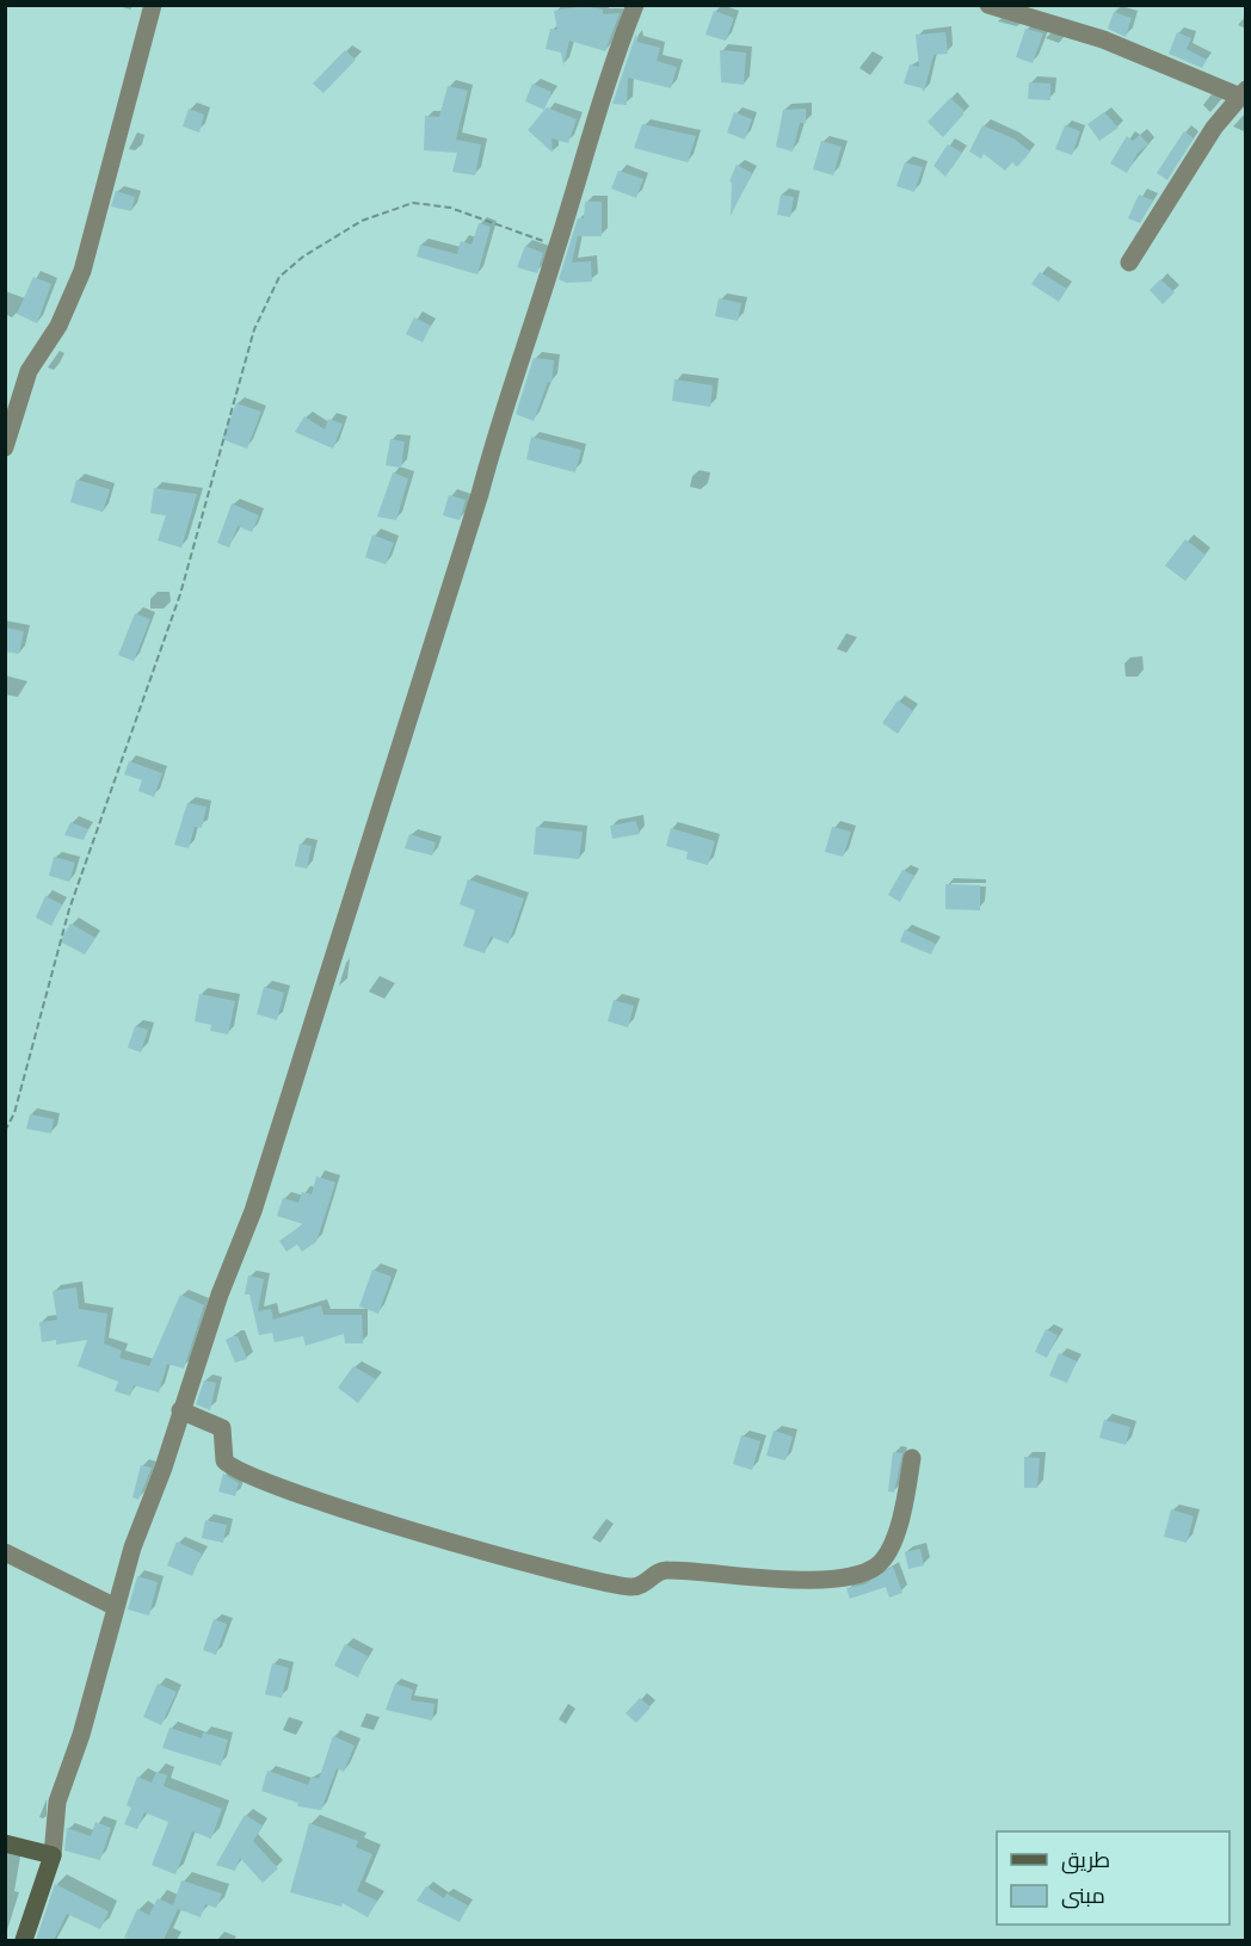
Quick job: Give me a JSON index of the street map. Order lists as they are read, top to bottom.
{
  "legend": ["طريق", "مبنى"]
}
